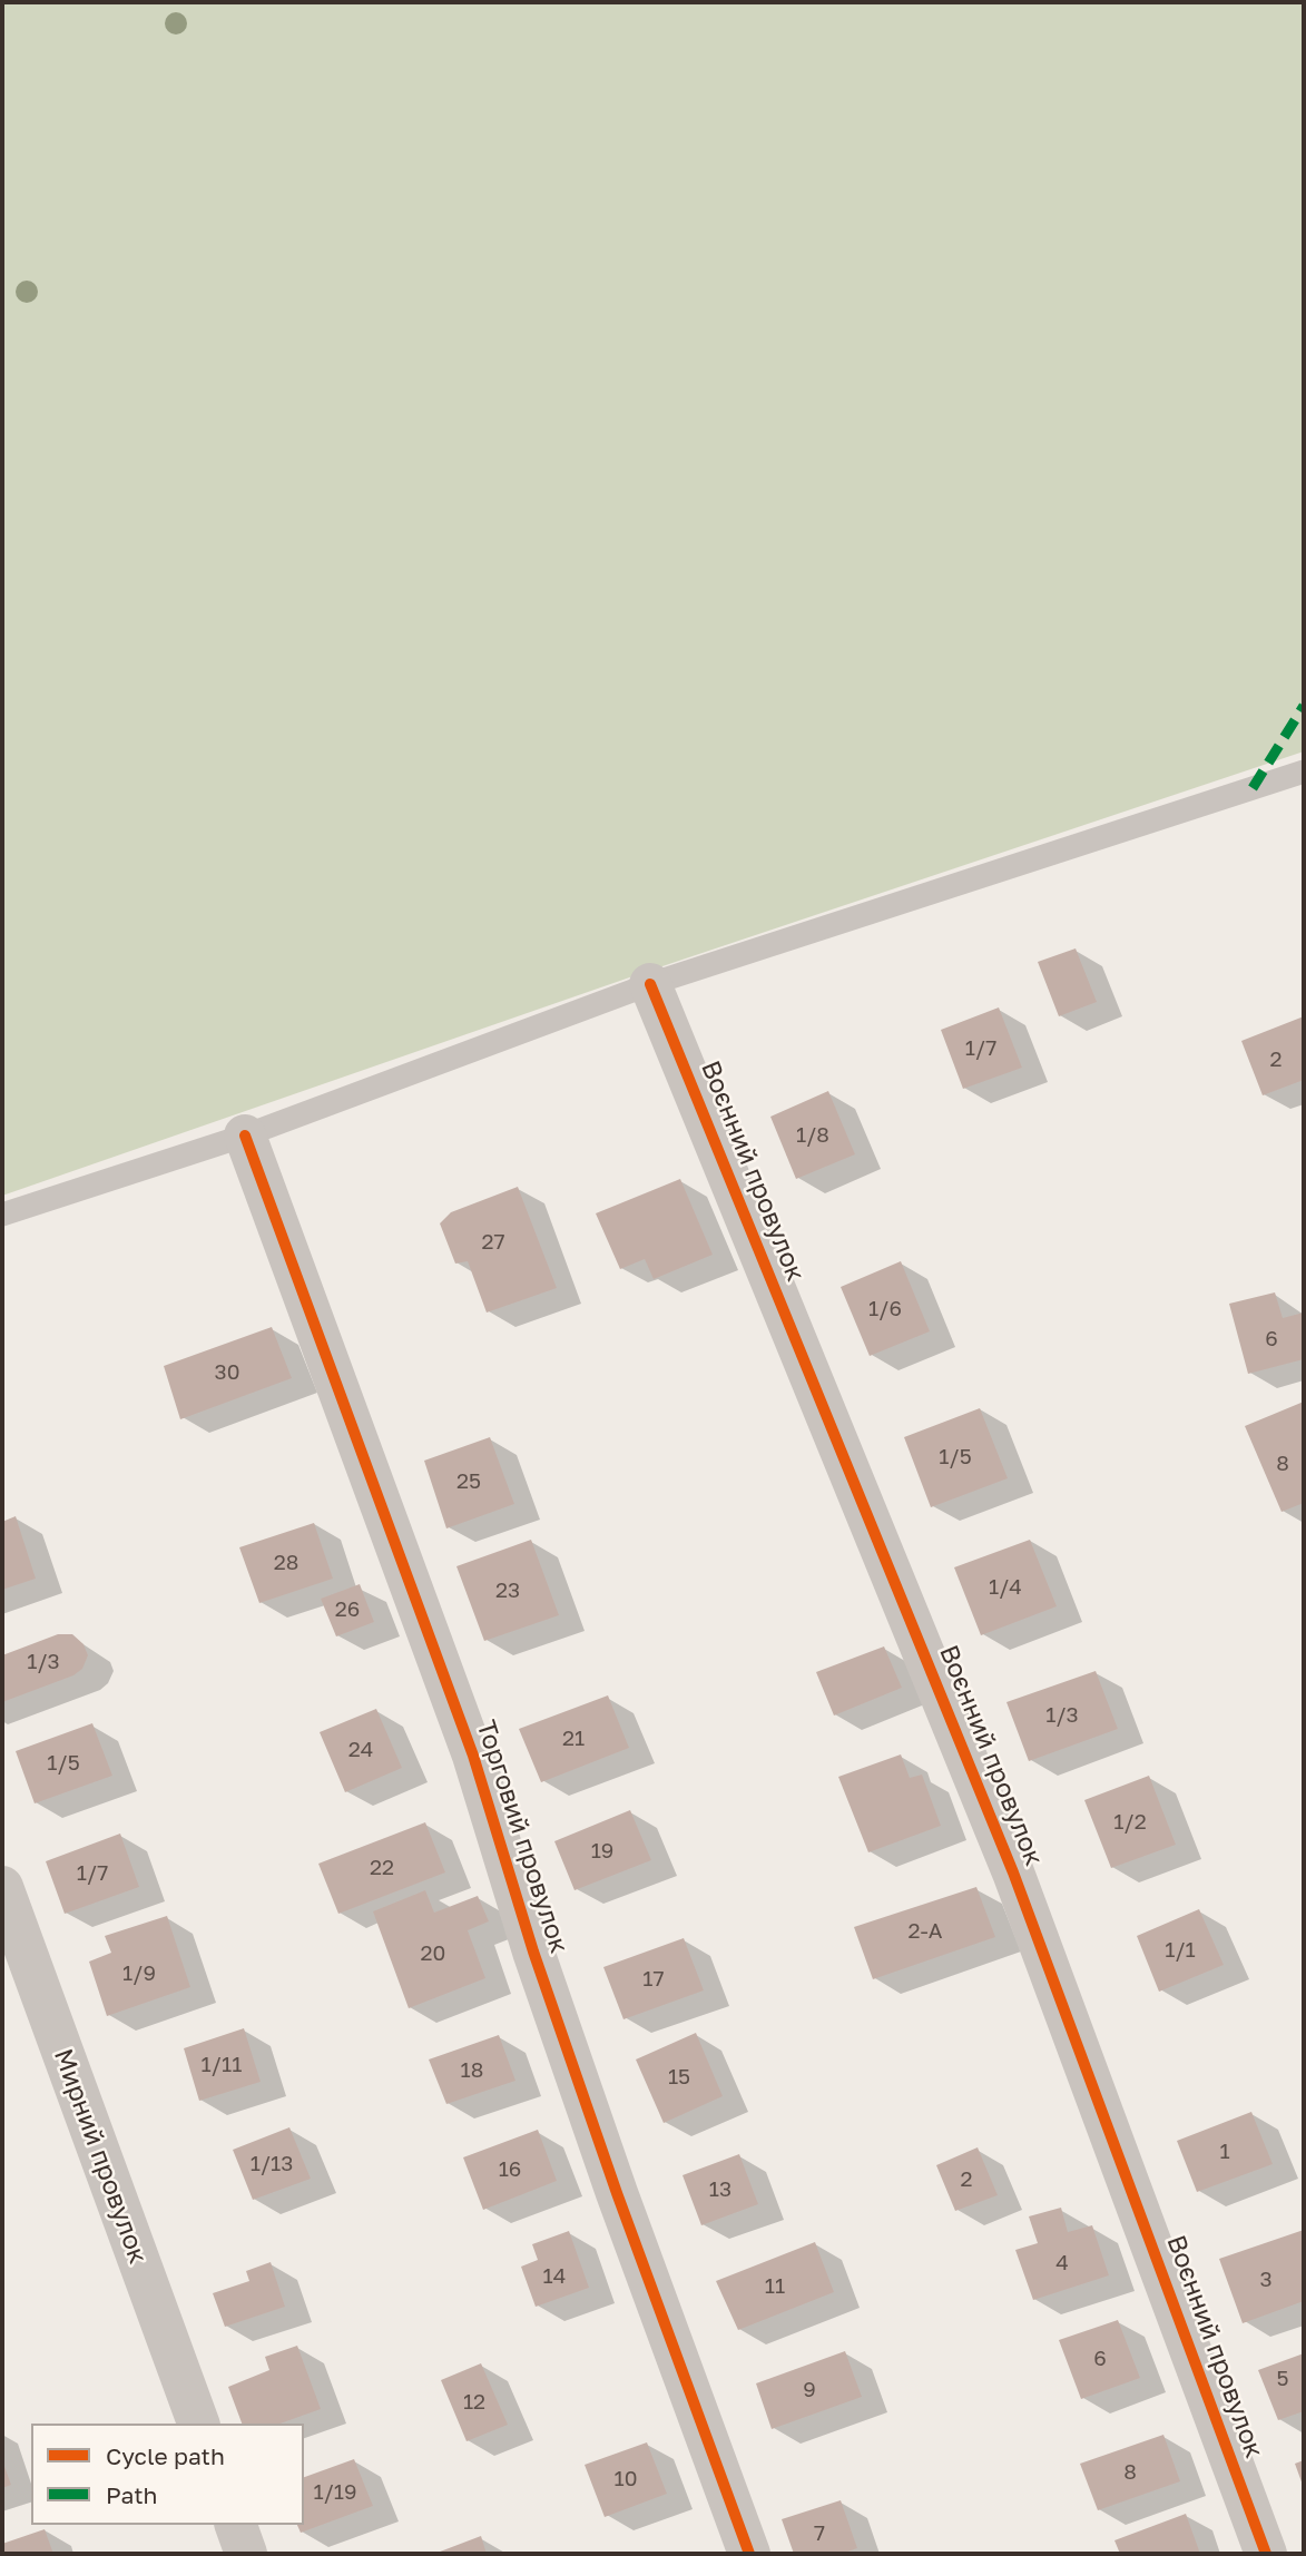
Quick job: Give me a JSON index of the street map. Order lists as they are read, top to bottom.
{
  "streets": {
    "street": ["Воєнний провулок", "Торговий провулок", "Мирний провулок"]
  },
  "house_numbers": [
    "1/7",
    "2",
    "1/8",
    "27",
    "1/6",
    "6",
    "30",
    "1/5",
    "8",
    "25",
    "28",
    "1/4",
    "23",
    "26",
    "1/3",
    "1/3",
    "21",
    "24",
    "1/5",
    "1/2",
    "19",
    "22",
    "1/7",
    "2-А",
    "1/1",
    "20",
    "1/9",
    "17",
    "1/11",
    "18",
    "15",
    "1",
    "1/13",
    "16",
    "2",
    "13",
    "4",
    "14",
    "3",
    "11",
    "6",
    "5",
    "9",
    "12",
    "8",
    "10",
    "1/19",
    "7"
  ],
  "legend": ["Cycle path", "Path"]
}
